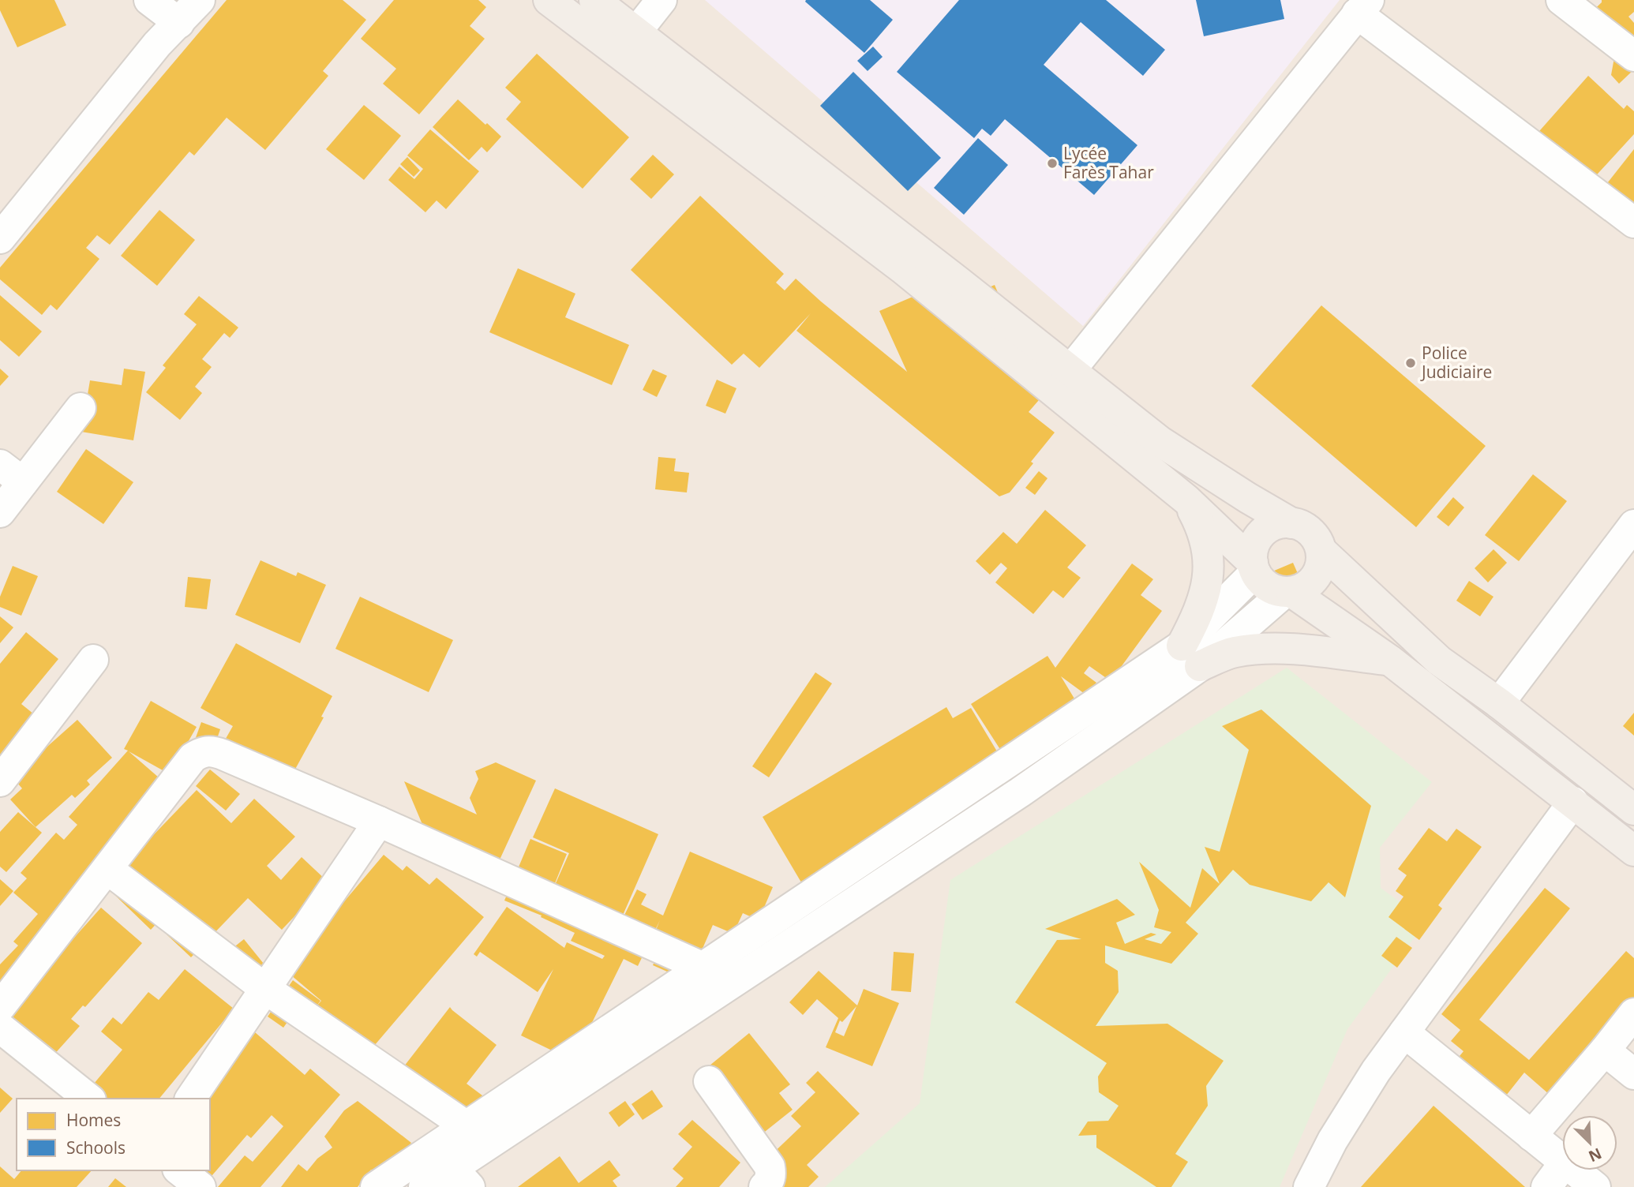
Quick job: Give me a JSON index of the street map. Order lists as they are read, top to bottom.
{
  "places": ["Lycée Farès Tahar", "Police Judiciaire"],
  "legend": ["Homes", "Schools"],
  "north": "bottom right"
}
